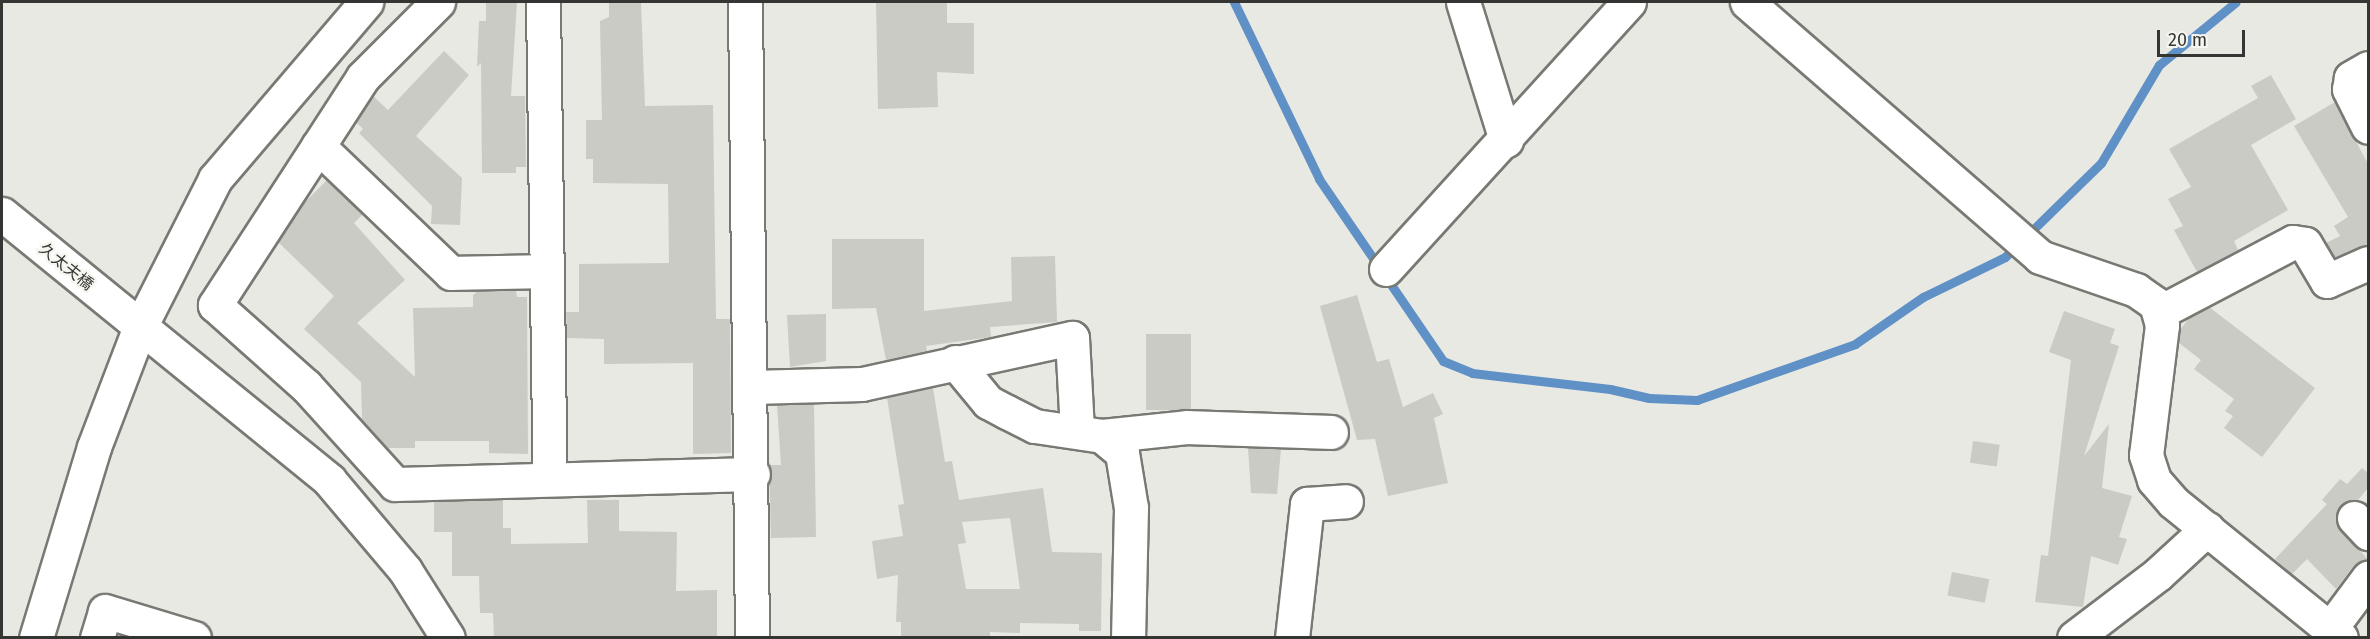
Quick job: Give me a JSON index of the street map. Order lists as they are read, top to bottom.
{
  "streets": {
    "street": ["久太夫橋"]
  },
  "scale_bar": "20 m"
}
